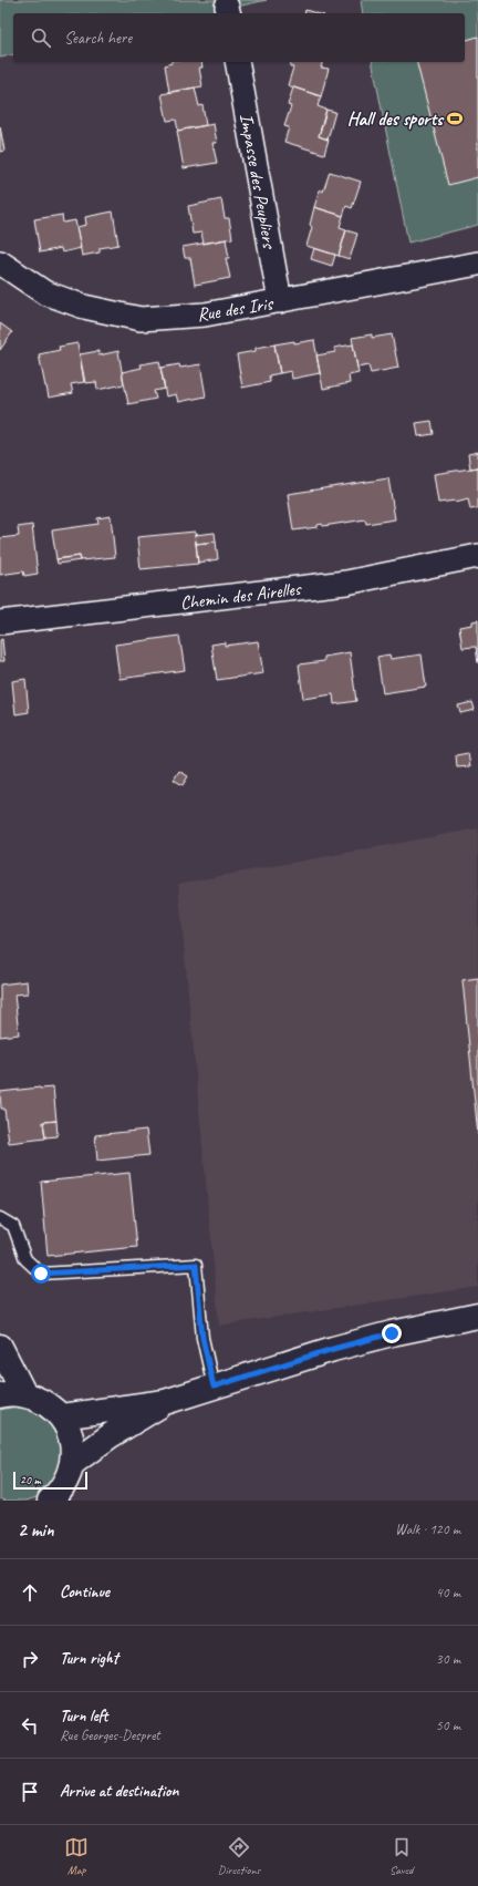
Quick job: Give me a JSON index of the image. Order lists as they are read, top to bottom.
{
  "streets": {
    "street": ["Impasse des Peupliers", "Rue des Iris", "Chemin des Airelles"]
  },
  "crossings": [
    ["Impasse des Peupliers", "Rue des Iris"]
  ],
  "places": {
    "sports": ["Hall des sports"]
  },
  "scale_bar": "20 m",
  "page": {
    "search": "Search here",
    "scale": "20 m",
    "heading": ["2 min", "Walk · 120 m"],
    "list": [
      ["Continue", "40 m"],
      ["Turn right", "30 m"],
      ["Turn left", "Rue Georges-Despret", "50 m"],
      "Arrive at destination"
    ],
    "nav": ["Map", "Directions", "Saved"]
  }
}
